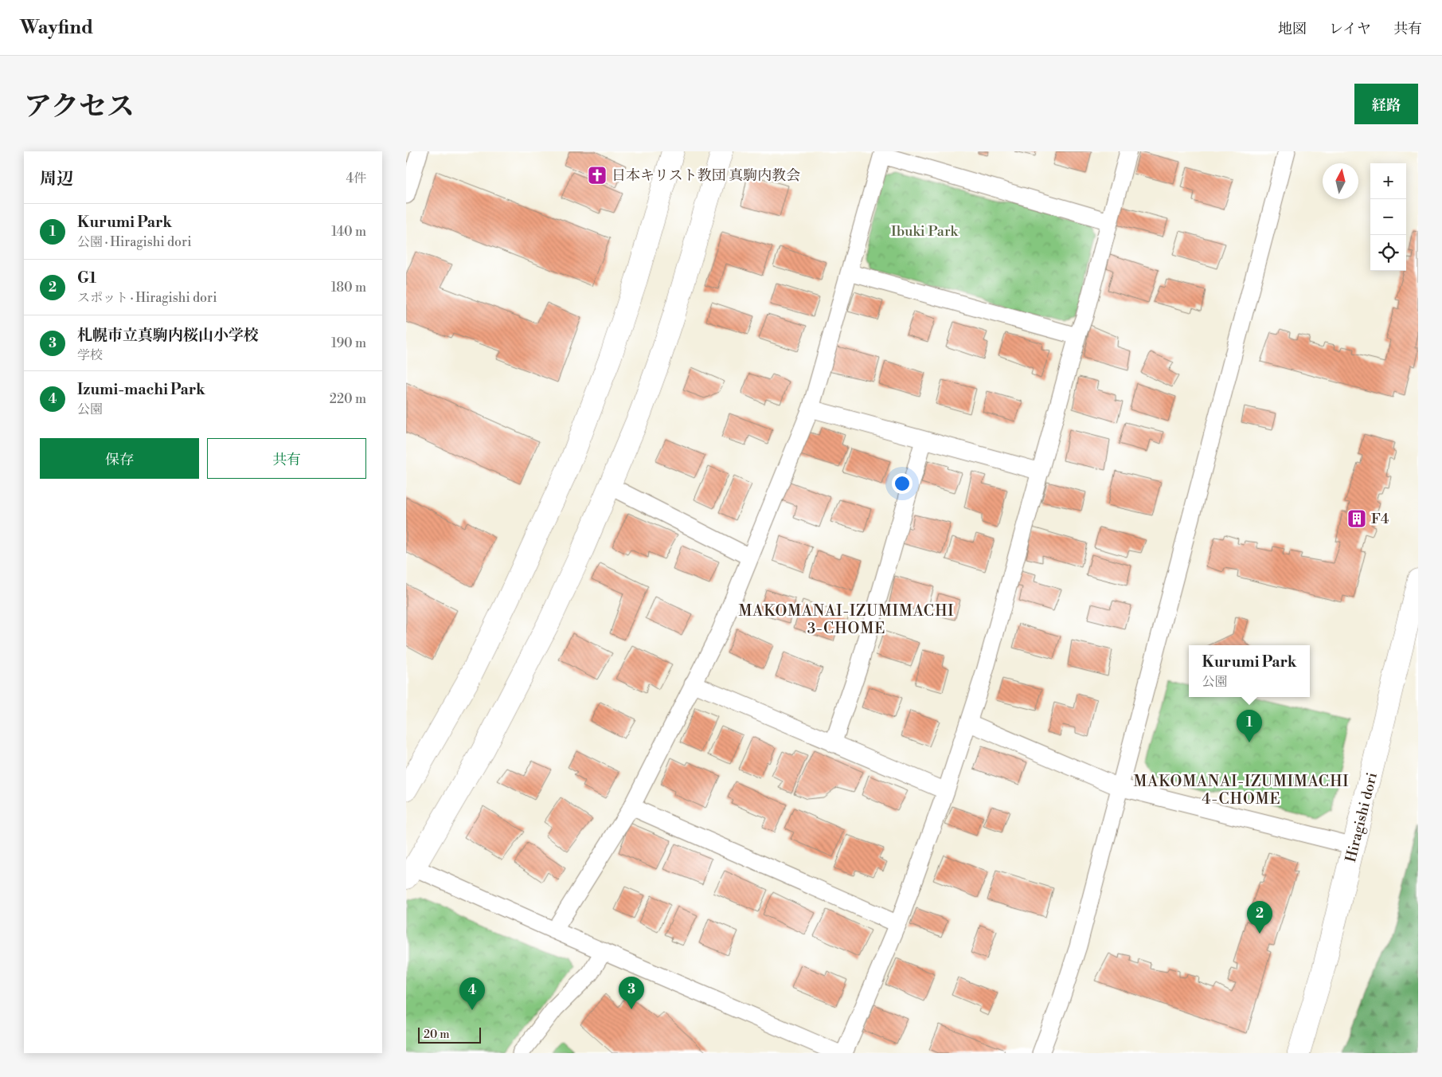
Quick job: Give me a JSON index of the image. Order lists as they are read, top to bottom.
{
  "streets": {
    "street": ["Hiragishi dori"]
  },
  "districts": ["MAKOMANAI-IZUMIMACHI 3-CHOME", "MAKOMANAI-IZUMIMACHI 4-CHOME"],
  "parks": ["Ibuki Park"],
  "places": {
    "church": ["日本キリスト教団 真駒内教会"],
    "building": ["F4"]
  },
  "scale_bar": "20 m",
  "north": "top",
  "page": {
    "header": "Wayfind",
    "nav": ["地図", "レイヤ", "共有"],
    "title": "アクセス",
    "buttons": [
      "経路",
      ["保存", "共有"]
    ],
    "heading": ["周辺", "4件"],
    "map_buttons": ["+", "−"],
    "list": [
      {
        "mark": "1",
        "name": "Kurumi Park",
        "note": "公園 · Hiragishi dori",
        "value": "140 m"
      },
      {
        "mark": "2",
        "name": "G1",
        "note": "スポット · Hiragishi dori",
        "value": "180 m"
      },
      {
        "mark": "3",
        "name": "札幌市立真駒内桜山小学校",
        "note": "学校",
        "value": "190 m"
      },
      {
        "mark": "4",
        "name": "Izumi-machi Park",
        "note": "公園",
        "value": "220 m"
      }
    ],
    "popup": ["Kurumi Park", "公園"],
    "pins": [
      "1",
      "2",
      "3",
      "4"
    ],
    "scale": "20 m"
  }
}
